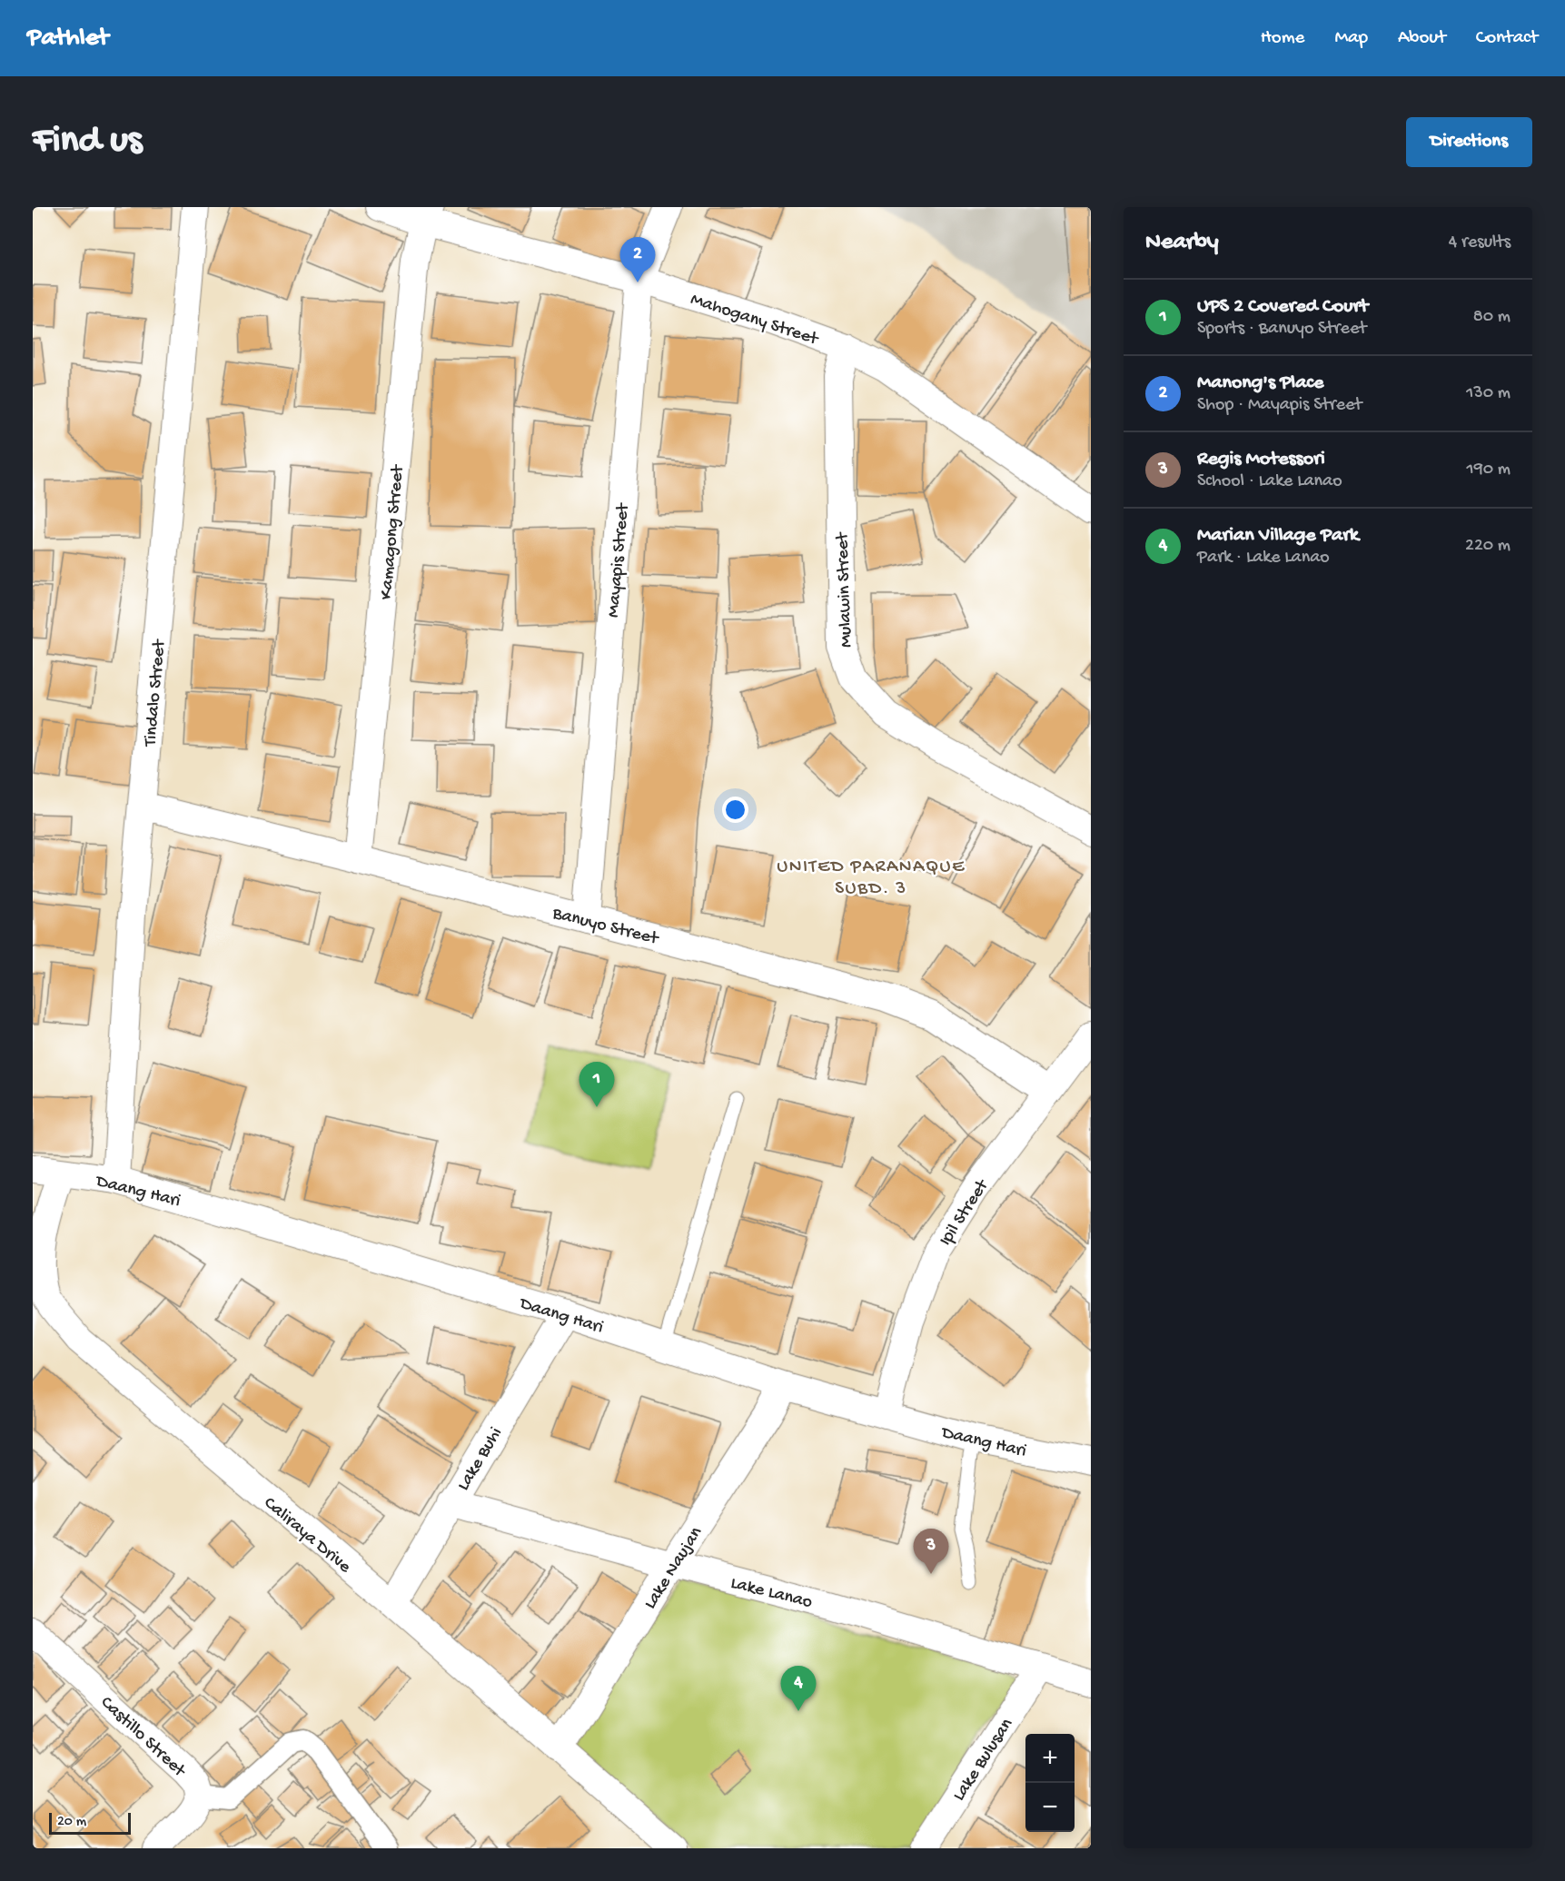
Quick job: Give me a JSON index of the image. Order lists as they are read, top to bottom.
{
  "streets": {
    "street": [
      "Mahogany Street",
      "Kamagong Street",
      "Mayapis Street",
      "Mulawin Street",
      "Tindalo Street",
      "Banuyo Street",
      "Daang Hari",
      "Ipil Street",
      "Lake Buhi",
      "Caliraya Drive",
      "Lake Naujan",
      "Lake Lanao",
      "Castillo Street",
      "Lake Bulusan"
    ]
  },
  "crossings": [
    ["Mahogany Street", "Kamagong Street"],
    ["Mahogany Street", "Mayapis Street"],
    ["Mahogany Street", "Mulawin Street"],
    ["Kamagong Street", "Banuyo Street"],
    ["Mayapis Street", "Banuyo Street"],
    ["Tindalo Street", "Banuyo Street"],
    ["Tindalo Street", "Daang Hari"],
    ["Banuyo Street", "Ipil Street"],
    ["Daang Hari", "Ipil Street"],
    ["Daang Hari", "Lake Buhi"],
    ["Daang Hari", "Caliraya Drive"],
    ["Daang Hari", "Lake Naujan"],
    ["Lake Buhi", "Caliraya Drive"],
    ["Lake Buhi", "Lake Lanao"],
    ["Caliraya Drive", "Lake Naujan"],
    ["Lake Naujan", "Lake Lanao"],
    ["Lake Lanao", "Lake Bulusan"]
  ],
  "districts": ["UNITED PARANAQUE SUBD. 3"],
  "scale_bar": "20 m",
  "page": {
    "header": "Pathlet",
    "nav": [
      "Home",
      "Map",
      "About",
      "Contact"
    ],
    "buttons": "Directions",
    "title": "Find us",
    "heading": ["Nearby", "4 results"],
    "pins": [
      "2",
      "1",
      "3",
      "4"
    ],
    "list": [
      {
        "mark": "1",
        "name": "UPS 2 Covered Court",
        "note": "Sports · Banuyo Street",
        "value": "80 m"
      },
      {
        "mark": "2",
        "name": "Manong's Place",
        "note": "Shop · Mayapis Street",
        "value": "130 m"
      },
      {
        "mark": "3",
        "name": "Regis Motessori",
        "note": "School · Lake Lanao",
        "value": "190 m"
      },
      {
        "mark": "4",
        "name": "Marian Village Park",
        "note": "Park · Lake Lanao",
        "value": "220 m"
      }
    ],
    "map_buttons": ["+", "−"],
    "scale": "20 m"
  }
}
